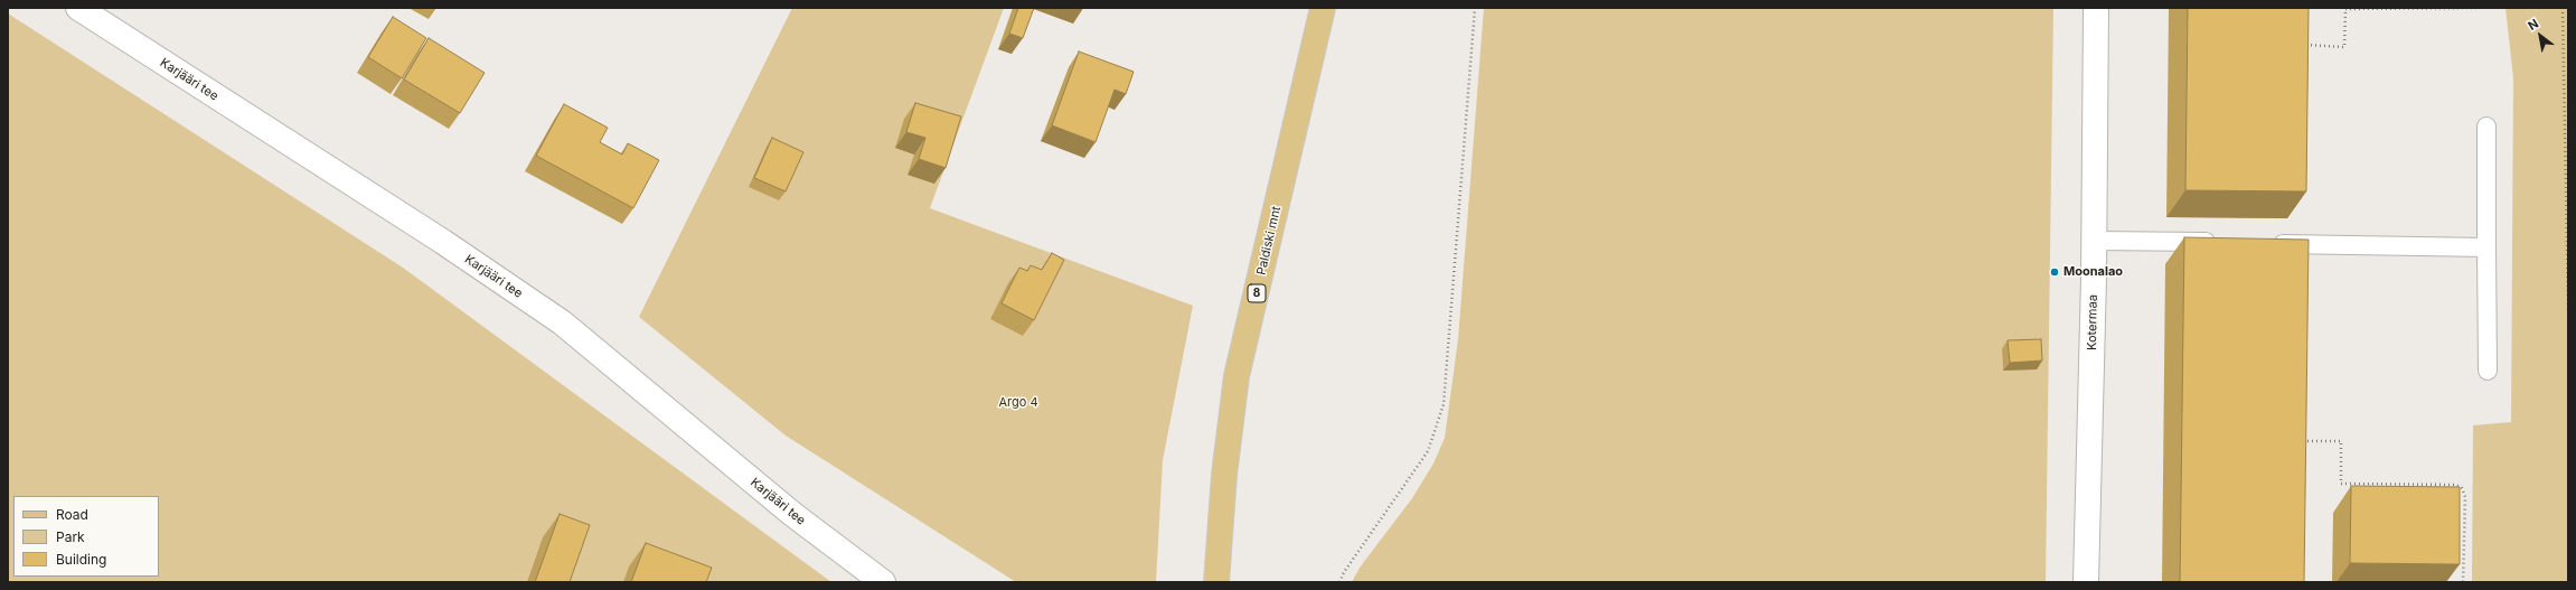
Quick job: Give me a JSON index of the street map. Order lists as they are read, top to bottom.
{
  "streets": {
    "main road": ["Paldiski mnt", "8"],
    "street": ["Karjääri tee", "Kotermaa"]
  },
  "parks": ["Argo 4"],
  "places": ["Moonalao"],
  "legend": ["Road", "Park", "Building"],
  "north": "top left"
}
